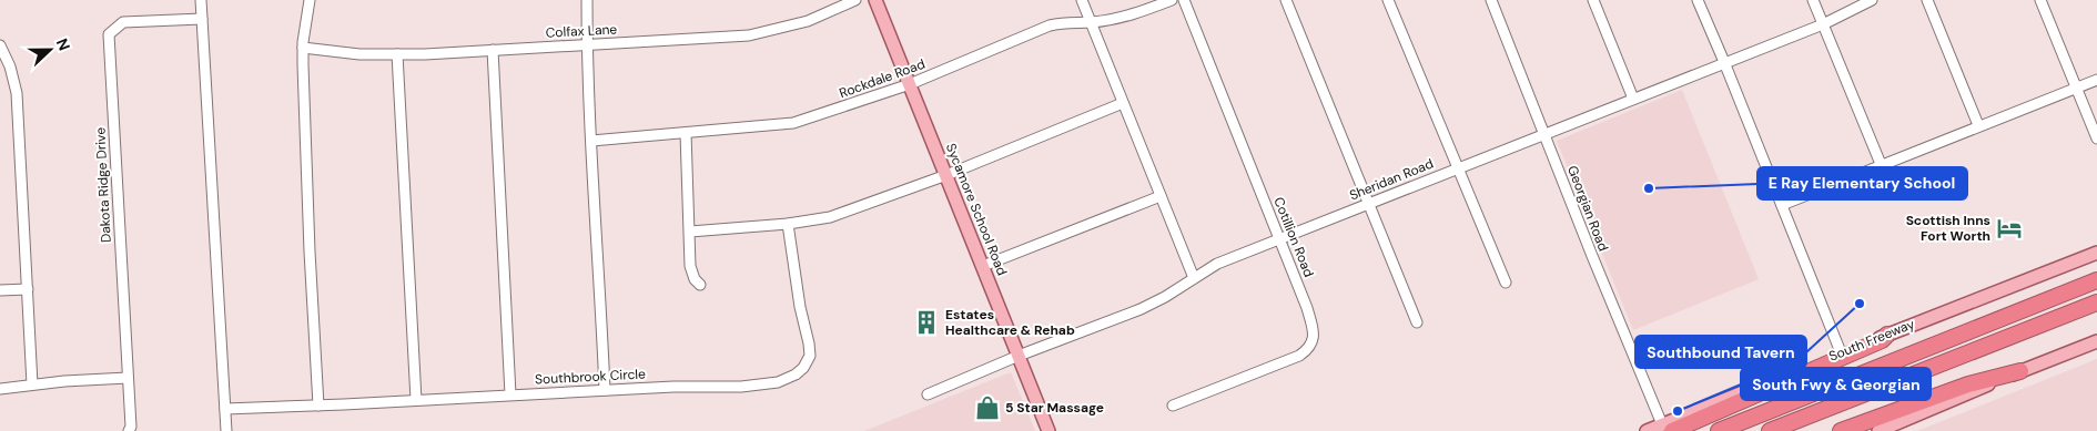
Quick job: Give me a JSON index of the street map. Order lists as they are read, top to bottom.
{
  "streets": {
    "highway": ["South Freeway"],
    "main road": ["Sycamore School Road"],
    "street": [
      "Colfax Lane",
      "Rockdale Road",
      "Sheridan Road",
      "Dakota Ridge Drive",
      "Georgian Road",
      "Cotillion Road",
      "Southbrook Circle"
    ]
  },
  "crossings": [
    ["Rockdale Road", "Sycamore School Road"],
    ["Sheridan Road", "Georgian Road"],
    ["Sheridan Road", "Sycamore School Road"],
    ["Sheridan Road", "Cotillion Road"],
    ["Georgian Road", "South Freeway"]
  ],
  "places": {
    "other": ["E Ray Elementary School", "Southbound Tavern", "South Fwy & Georgian"],
    "hotel": ["Scottish Inns Fort Worth"],
    "building": ["Estates Healthcare & Rehab"],
    "shop": ["5 Star Massage"]
  },
  "north": "right"
}
